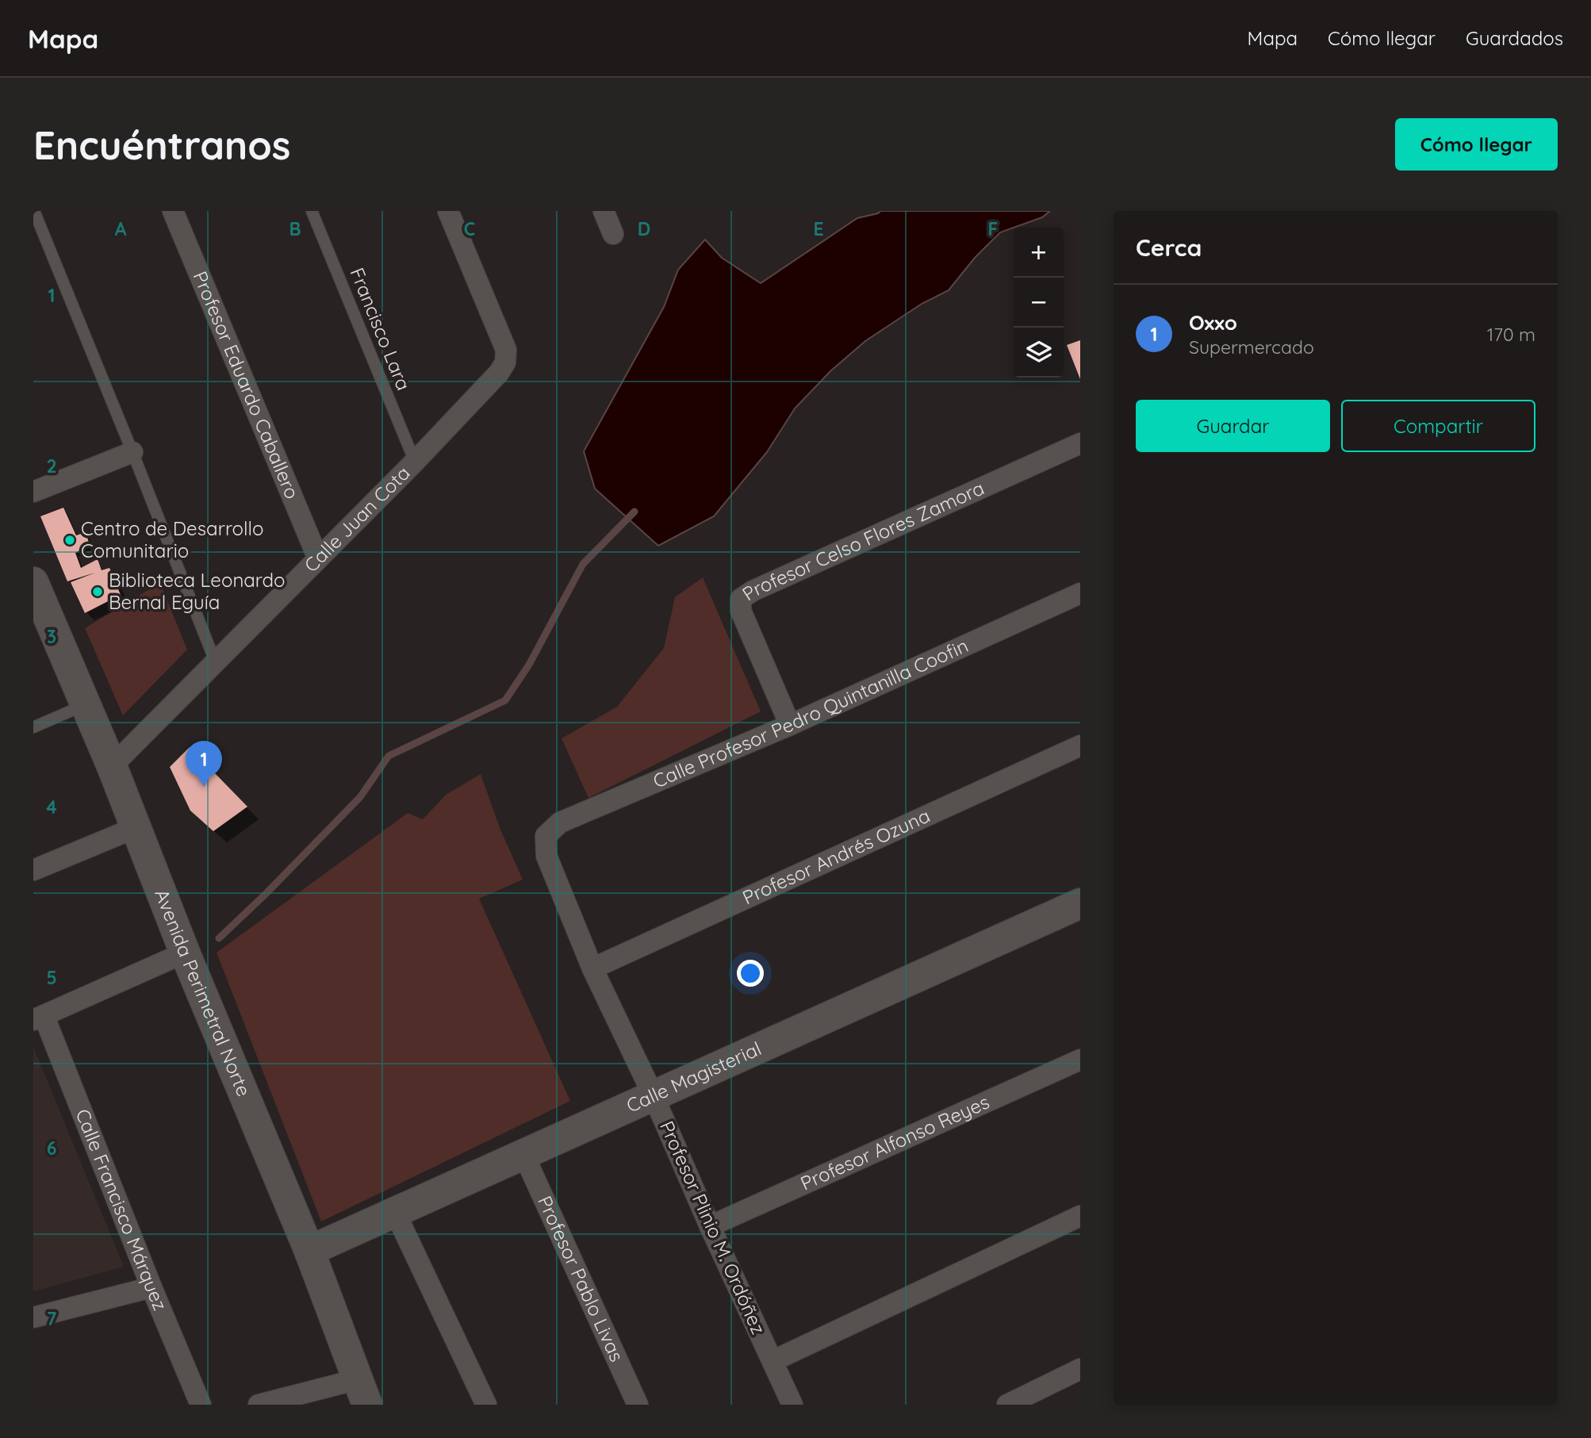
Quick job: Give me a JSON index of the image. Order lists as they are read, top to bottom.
{
  "streets": {
    "street": [
      "Profesor Eduardo Caballero",
      "Calle Juan Cota",
      "Profesor Celso Flores Zamora",
      "Calle Profesor Pedro Quintanilla Coofin",
      "Profesor Andrés Ozuna",
      "Avenida Perimetral Norte",
      "Calle Magisterial",
      "Profesor Alfonso Reyes",
      "Calle Francisco Márquez",
      "Profesor Plinio M. Ordóñez",
      "Profesor Pablo Livas"
    ],
    "lane": ["Francisco Lara"]
  },
  "crossings": [
    ["Francisco Lara", "Calle Juan Cota"],
    ["Profesor Eduardo Caballero", "Calle Juan Cota"],
    ["Calle Juan Cota", "Avenida Perimetral Norte"],
    ["Profesor Celso Flores Zamora", "Calle Profesor Pedro Quintanilla Coofin"],
    ["Calle Profesor Pedro Quintanilla Coofin", "Profesor Plinio M. Ordóñez"],
    ["Profesor Andrés Ozuna", "Profesor Plinio M. Ordóñez"],
    ["Avenida Perimetral Norte", "Calle Magisterial"],
    ["Calle Magisterial", "Profesor Plinio M. Ordóñez"],
    ["Calle Magisterial", "Profesor Pablo Livas"],
    ["Profesor Alfonso Reyes", "Profesor Plinio M. Ordóñez"]
  ],
  "places": ["Centro de Desarrollo Comunitario", "Biblioteca Leonardo Bernal Eguía"],
  "page": {
    "header": "Mapa",
    "nav": ["Mapa", "Cómo llegar", "Guardados"],
    "buttons": [
      "Cómo llegar",
      ["Guardar", "Compartir"]
    ],
    "title": "Encuéntranos",
    "heading": "Cerca",
    "map_buttons": ["+", "−"],
    "list": [
      {
        "mark": "1",
        "name": "Oxxo",
        "note": "Supermercado",
        "value": "170 m"
      }
    ],
    "pins": "1"
  },
  "grid": {
    "columns": [
      "A",
      "B",
      "C",
      "D",
      "E",
      "F"
    ],
    "rows": [
      "1",
      "2",
      "3",
      "4",
      "5",
      "6",
      "7"
    ]
  }
}
